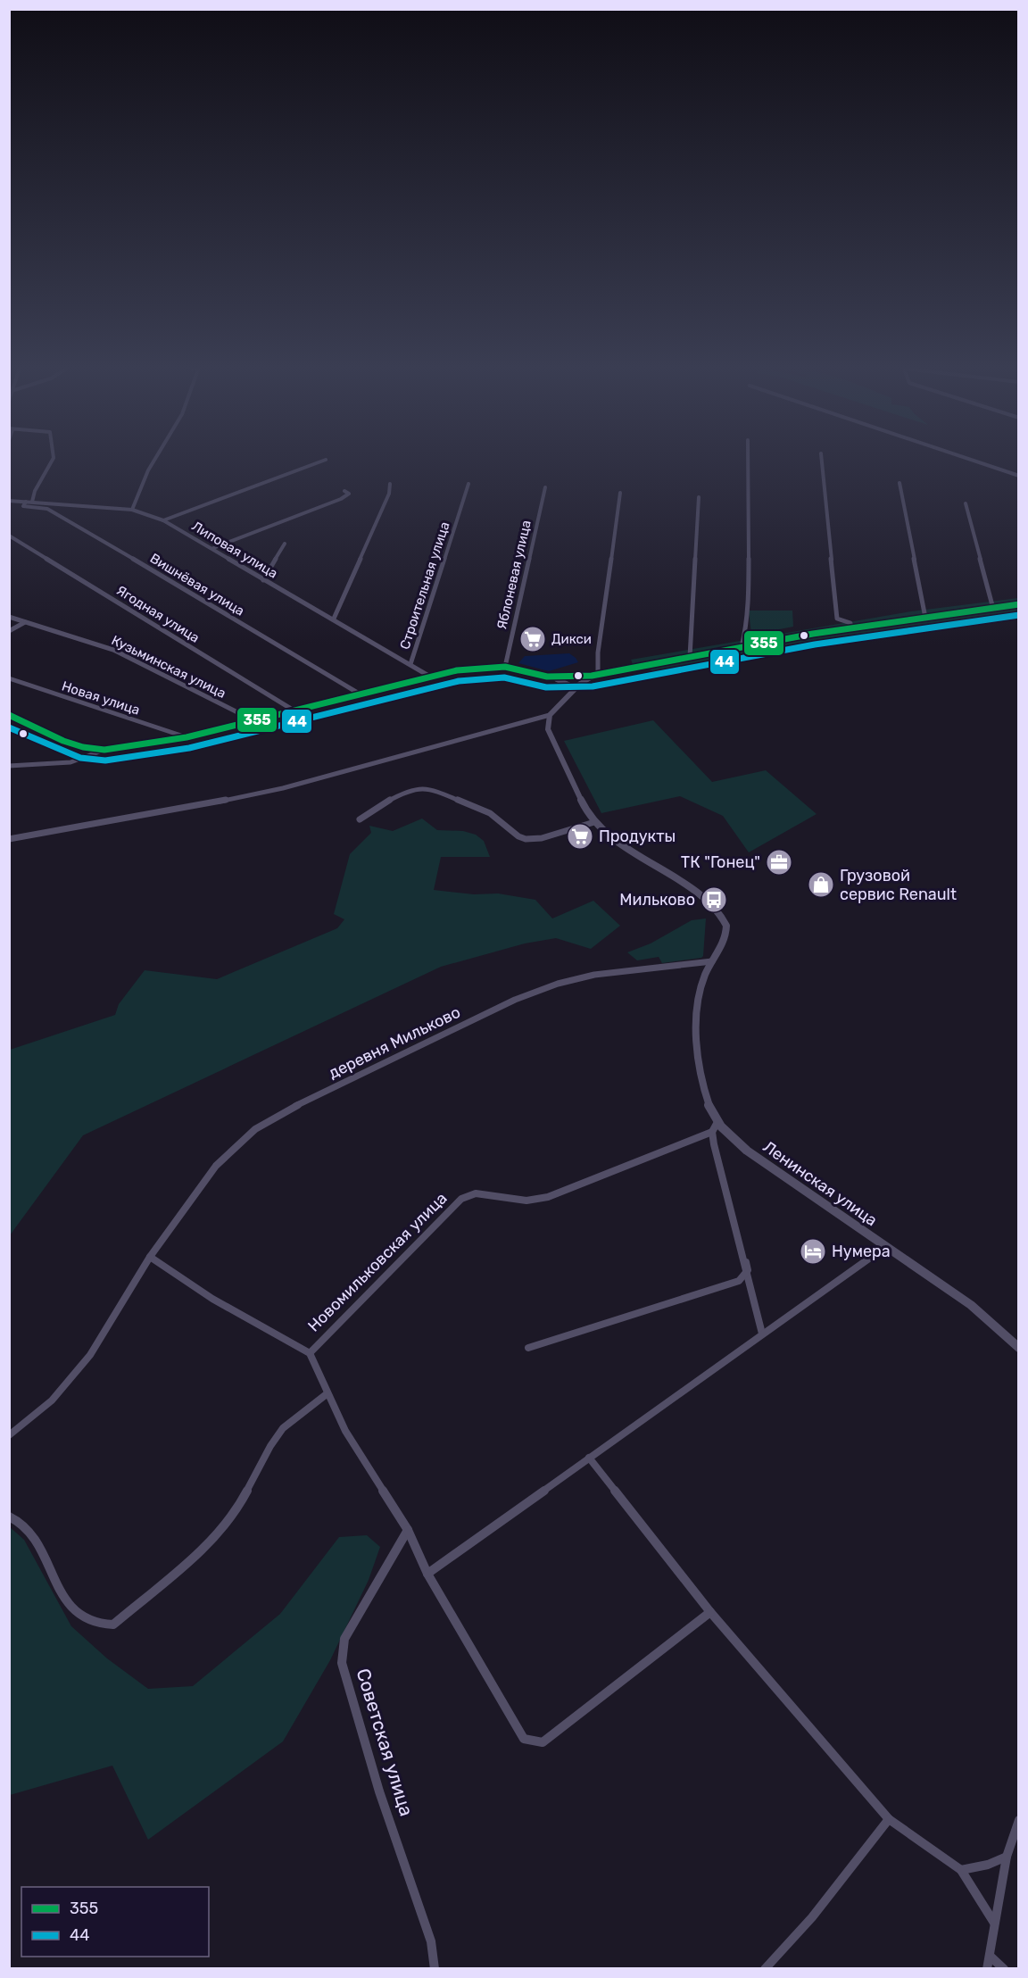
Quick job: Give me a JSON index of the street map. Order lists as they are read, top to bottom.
{
  "streets": {
    "street": [
      "Липовая улица",
      "Яблоневая улица",
      "Вишнёвая улица",
      "Строительная улица",
      "Ягодная улица",
      "Кузьминская улица",
      "Новая улица",
      "деревня Мильково",
      "Ленинская улица",
      "Новомильковская улица",
      "Советская улица"
    ]
  },
  "crossings": [
    ["Липовая улица", "Вишнёвая улица"],
    ["Липовая улица", "Строительная улица"],
    ["деревня Мильково", "Ленинская улица"]
  ],
  "places": {
    "supermarket": ["Дикси", "Продукты"],
    "office": ["ТК \"Гонец\""],
    "shop": ["Грузовой сервис Renault"],
    "bus stop": ["Мильково"],
    "hotel": ["Нумера"]
  },
  "lines": ["transit line 355", "transit line 44"],
  "legend": ["355", "44"]
}
